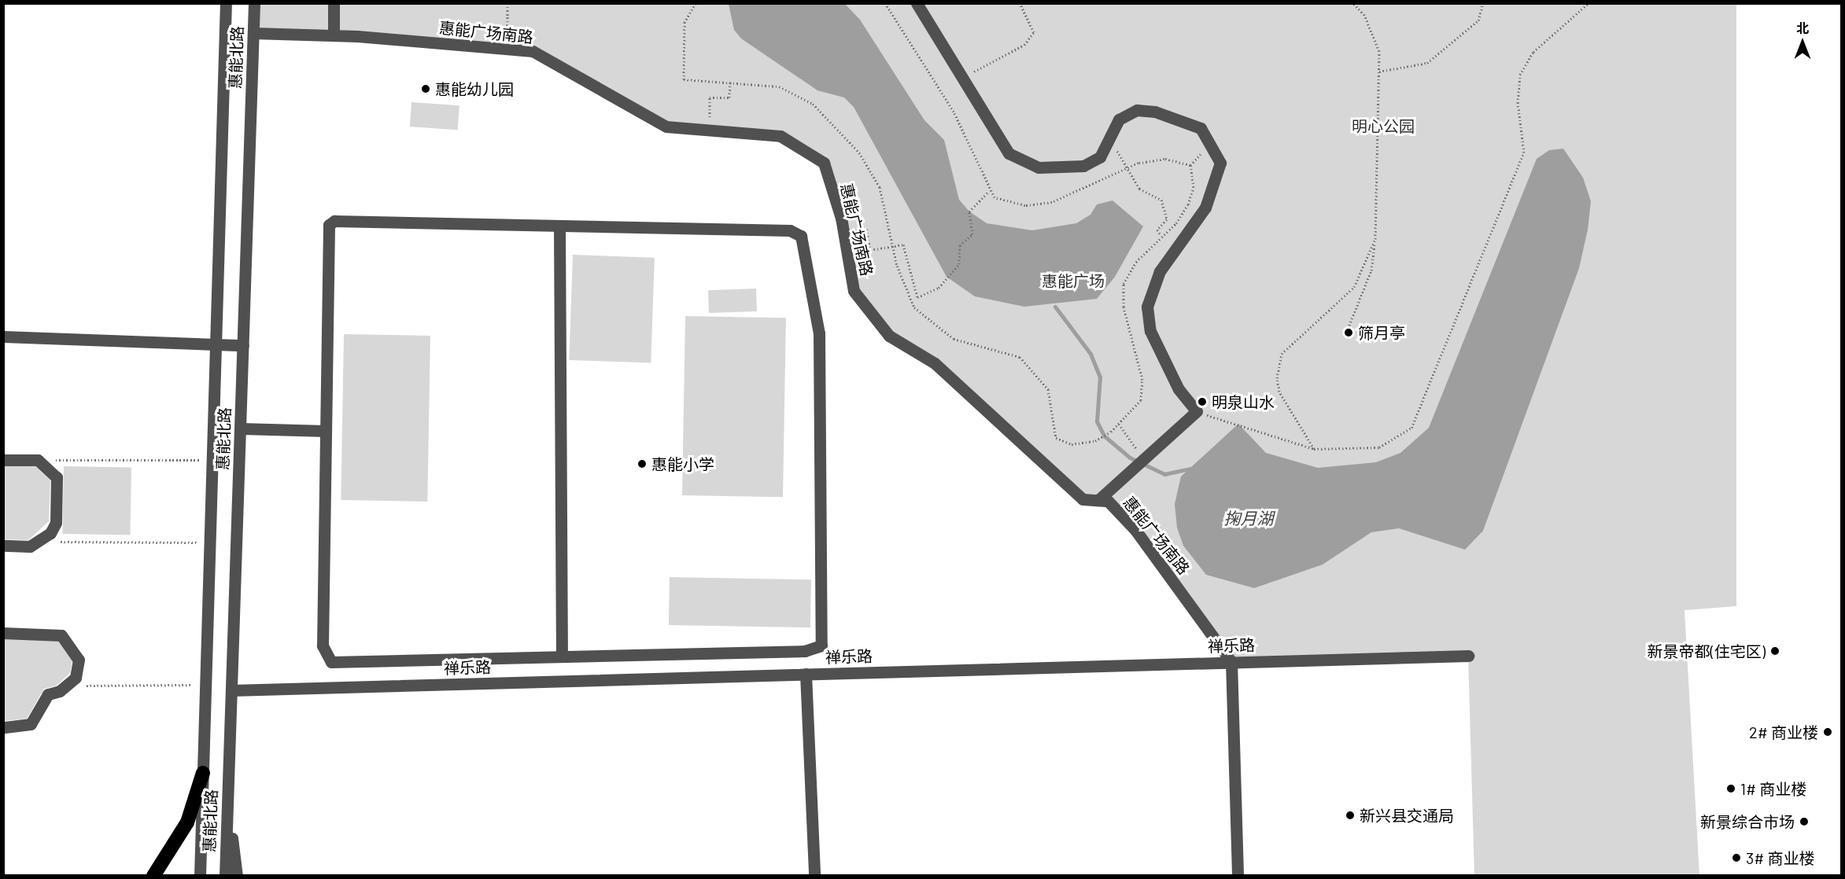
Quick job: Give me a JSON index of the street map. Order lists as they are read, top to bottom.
{
  "streets": {
    "street": ["惠能广场南路", "惠能北路", "禅乐路"]
  },
  "crossings": [
    ["惠能广场南路", "惠能北路"],
    ["惠能广场南路", "禅乐路"],
    ["惠能北路", "禅乐路"]
  ],
  "water": ["掬月湖"],
  "parks": ["明心公园", "惠能广场"],
  "places": [
    "惠能幼儿园",
    "筛月亭",
    "明泉山水",
    "惠能小学",
    "新景帝都(住宅区)",
    "2# 商业楼",
    "1# 商业楼",
    "新兴县交通局",
    "新景综合市场",
    "3# 商业楼"
  ],
  "north": "top"
}
